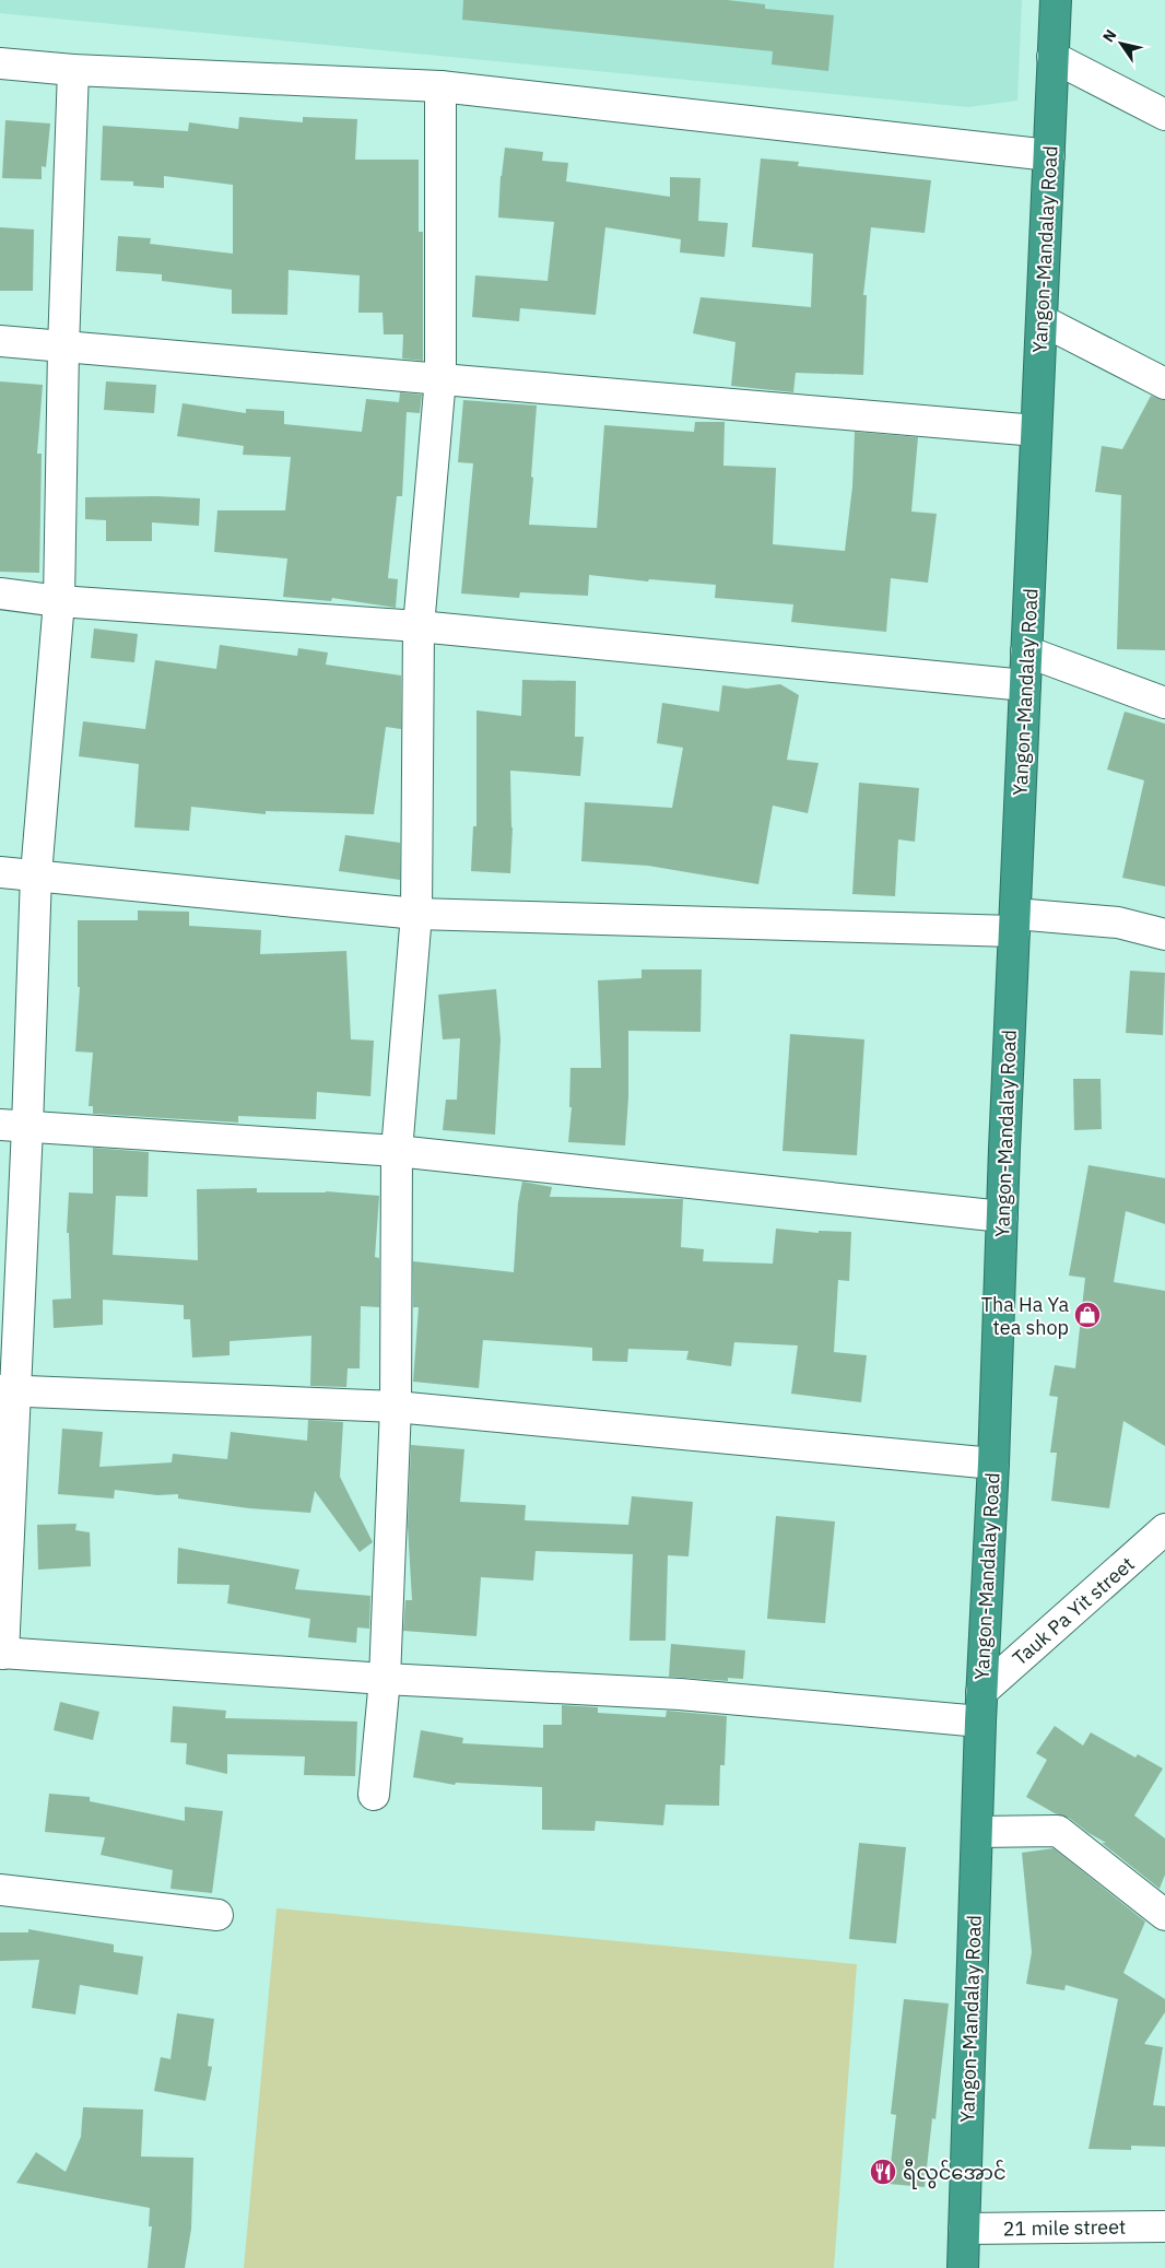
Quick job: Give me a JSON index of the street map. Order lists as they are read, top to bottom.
{
  "streets": {
    "highway": ["Yangon-Mandalay Road"],
    "street": ["Tauk Pa Yit street", "21 mile street"]
  },
  "crossings": [
    ["Yangon-Mandalay Road", "Tauk Pa Yit street"],
    ["Yangon-Mandalay Road", "21 mile street"]
  ],
  "places": {
    "shop": ["Tha Ha Ya tea shop"],
    "restaurant": ["ရီလွင်အောင်"]
  },
  "north": "top left"
}
